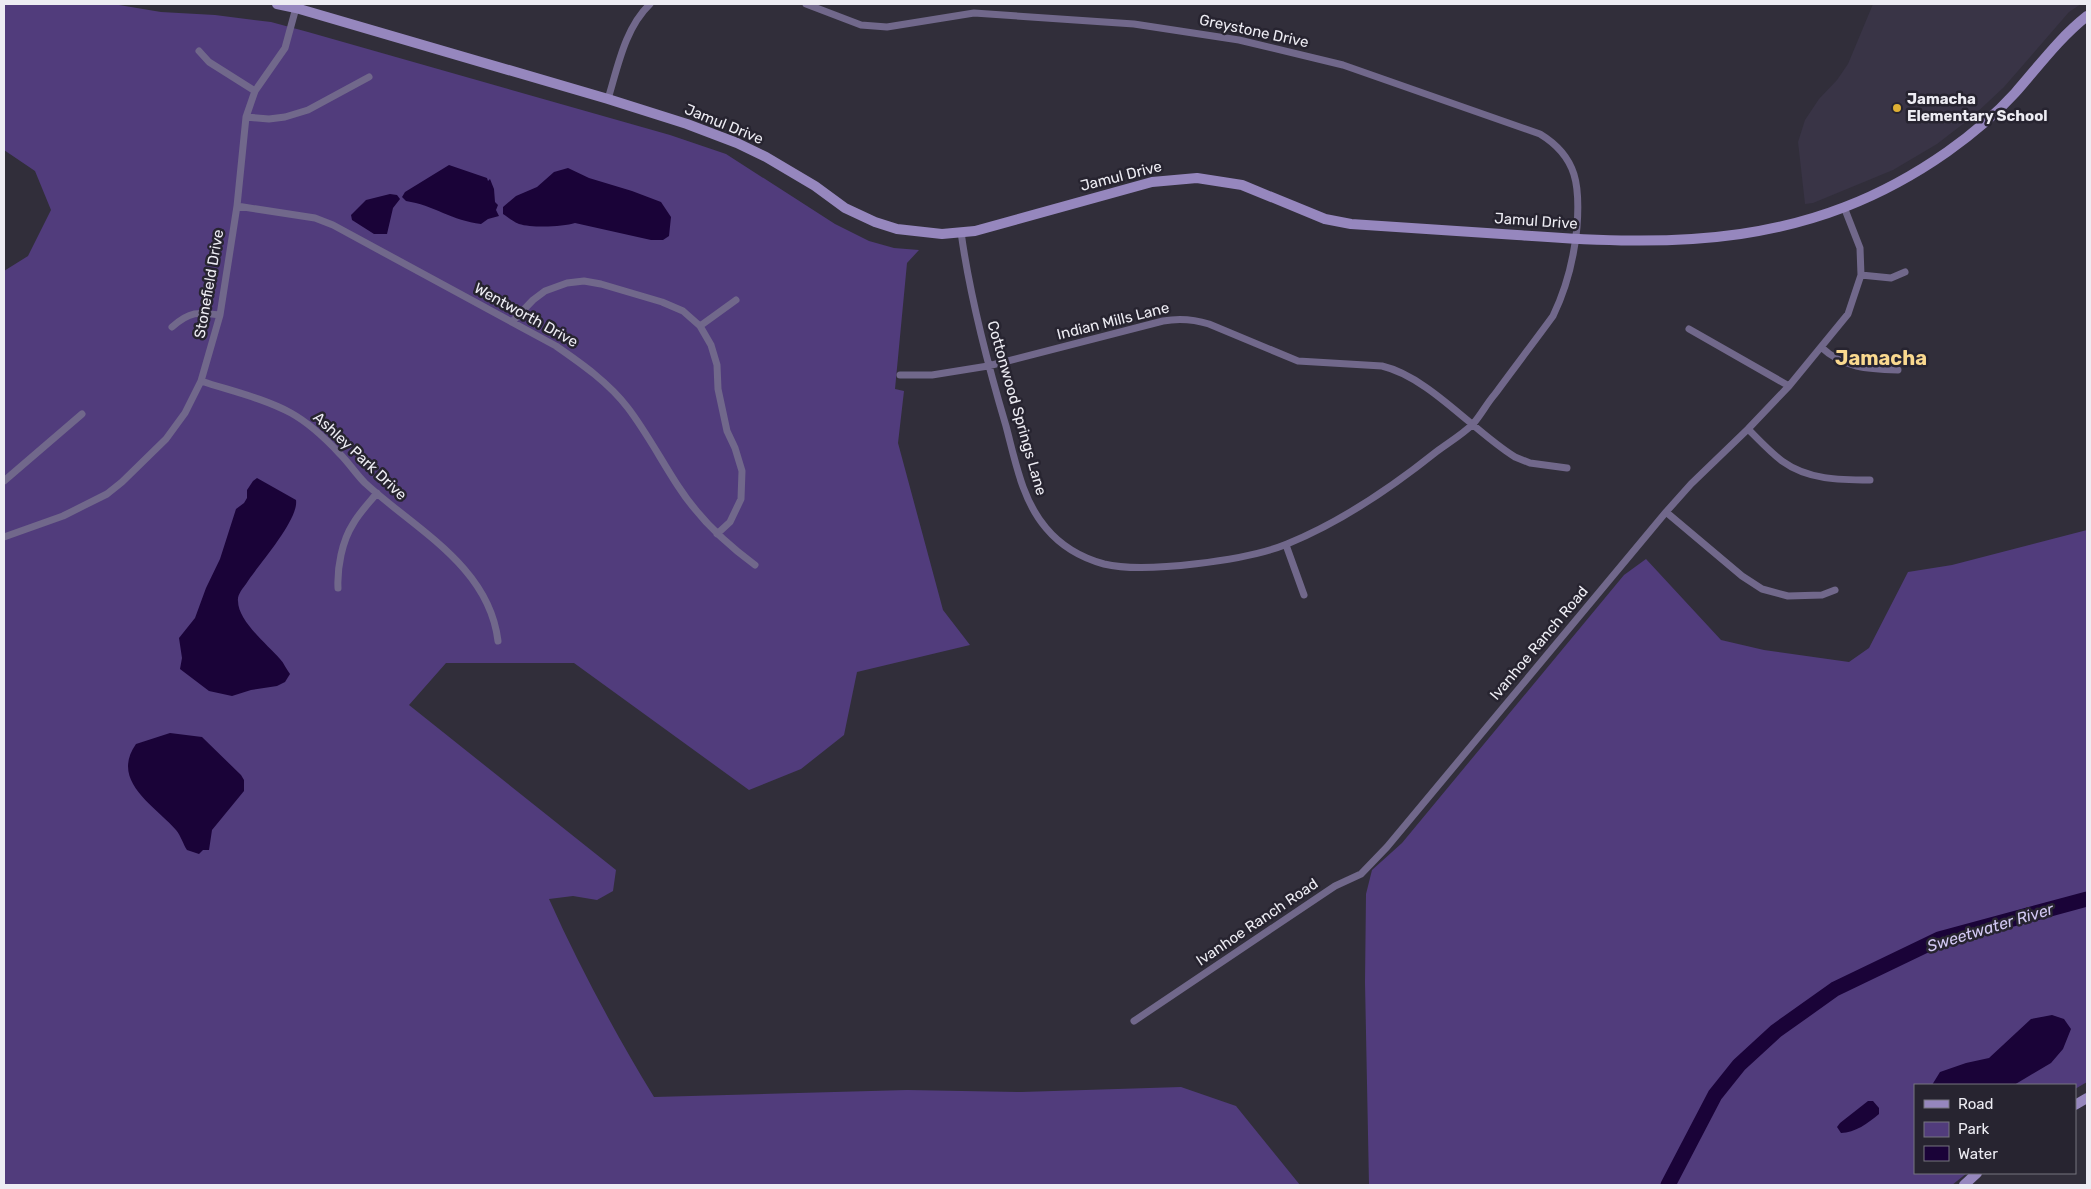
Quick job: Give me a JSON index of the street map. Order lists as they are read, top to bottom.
{
  "streets": {
    "street": [
      "Greystone Drive",
      "Jamul Drive",
      "Stonefield Drive",
      "Wentworth Drive",
      "Indian Mills Lane",
      "Cottonwood Springs Lane",
      "Ashley Park Drive",
      "Ivanhoe Ranch Road"
    ]
  },
  "crossings": [
    ["Greystone Drive", "Jamul Drive"],
    ["Greystone Drive", "Cottonwood Springs Lane"],
    ["Jamul Drive", "Stonefield Drive"],
    ["Jamul Drive", "Cottonwood Springs Lane"],
    ["Jamul Drive", "Ivanhoe Ranch Road"],
    ["Stonefield Drive", "Wentworth Drive"],
    ["Stonefield Drive", "Ashley Park Drive"],
    ["Indian Mills Lane", "Cottonwood Springs Lane"]
  ],
  "districts": ["Jamacha"],
  "water": ["Sweetwater River"],
  "places": ["Jamacha Elementary School"],
  "legend": ["Road", "Park", "Water"]
}
